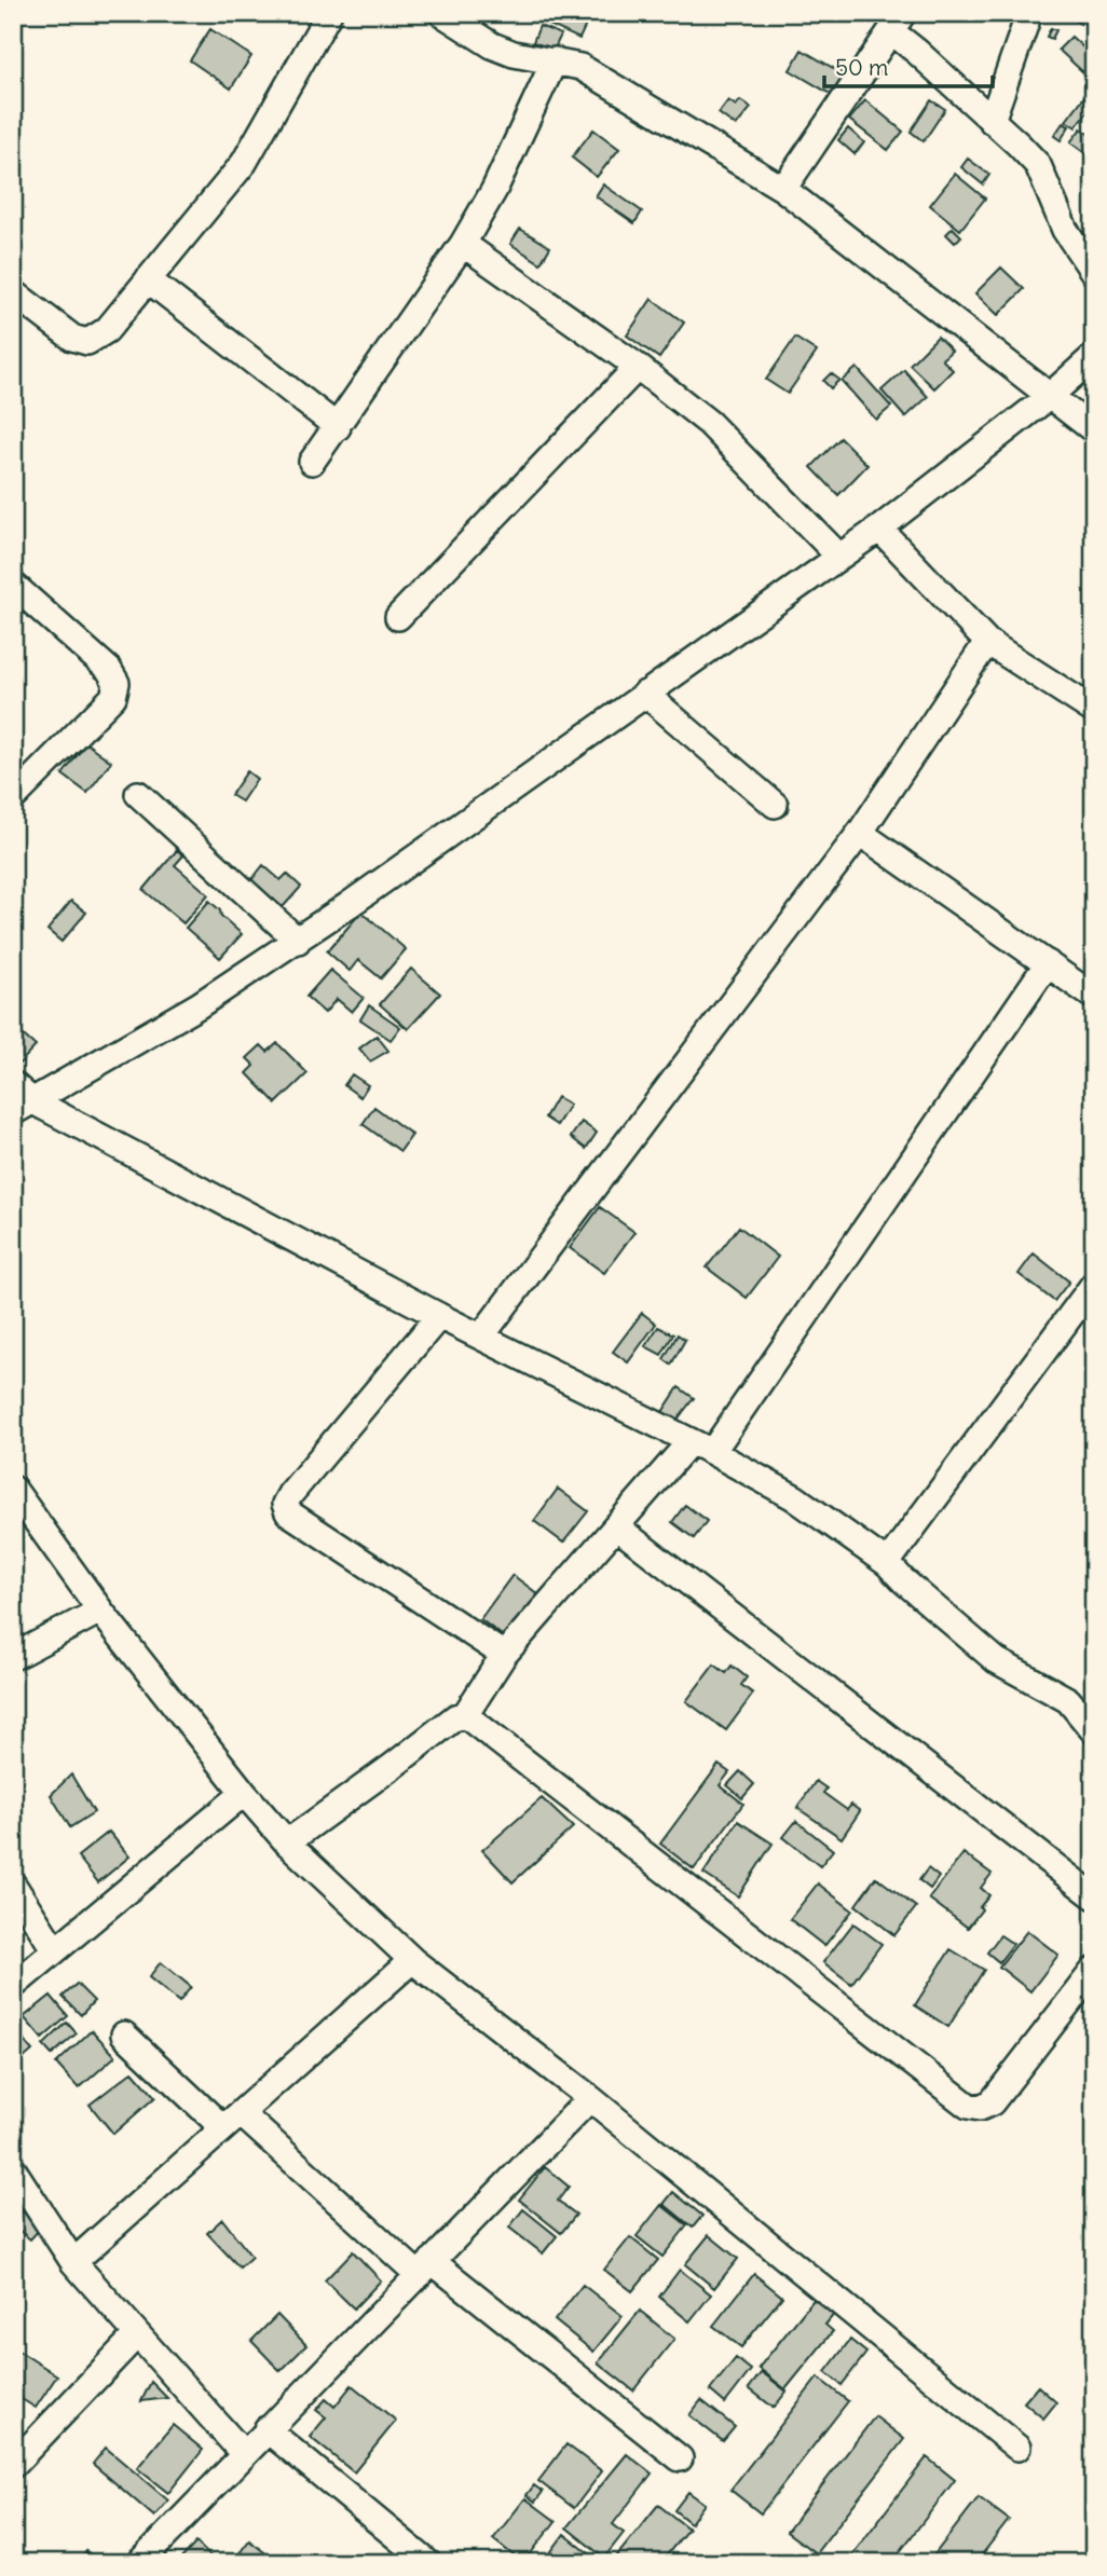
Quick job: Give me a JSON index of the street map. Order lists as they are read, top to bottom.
{
  "scale_bar": "50 m"
}
